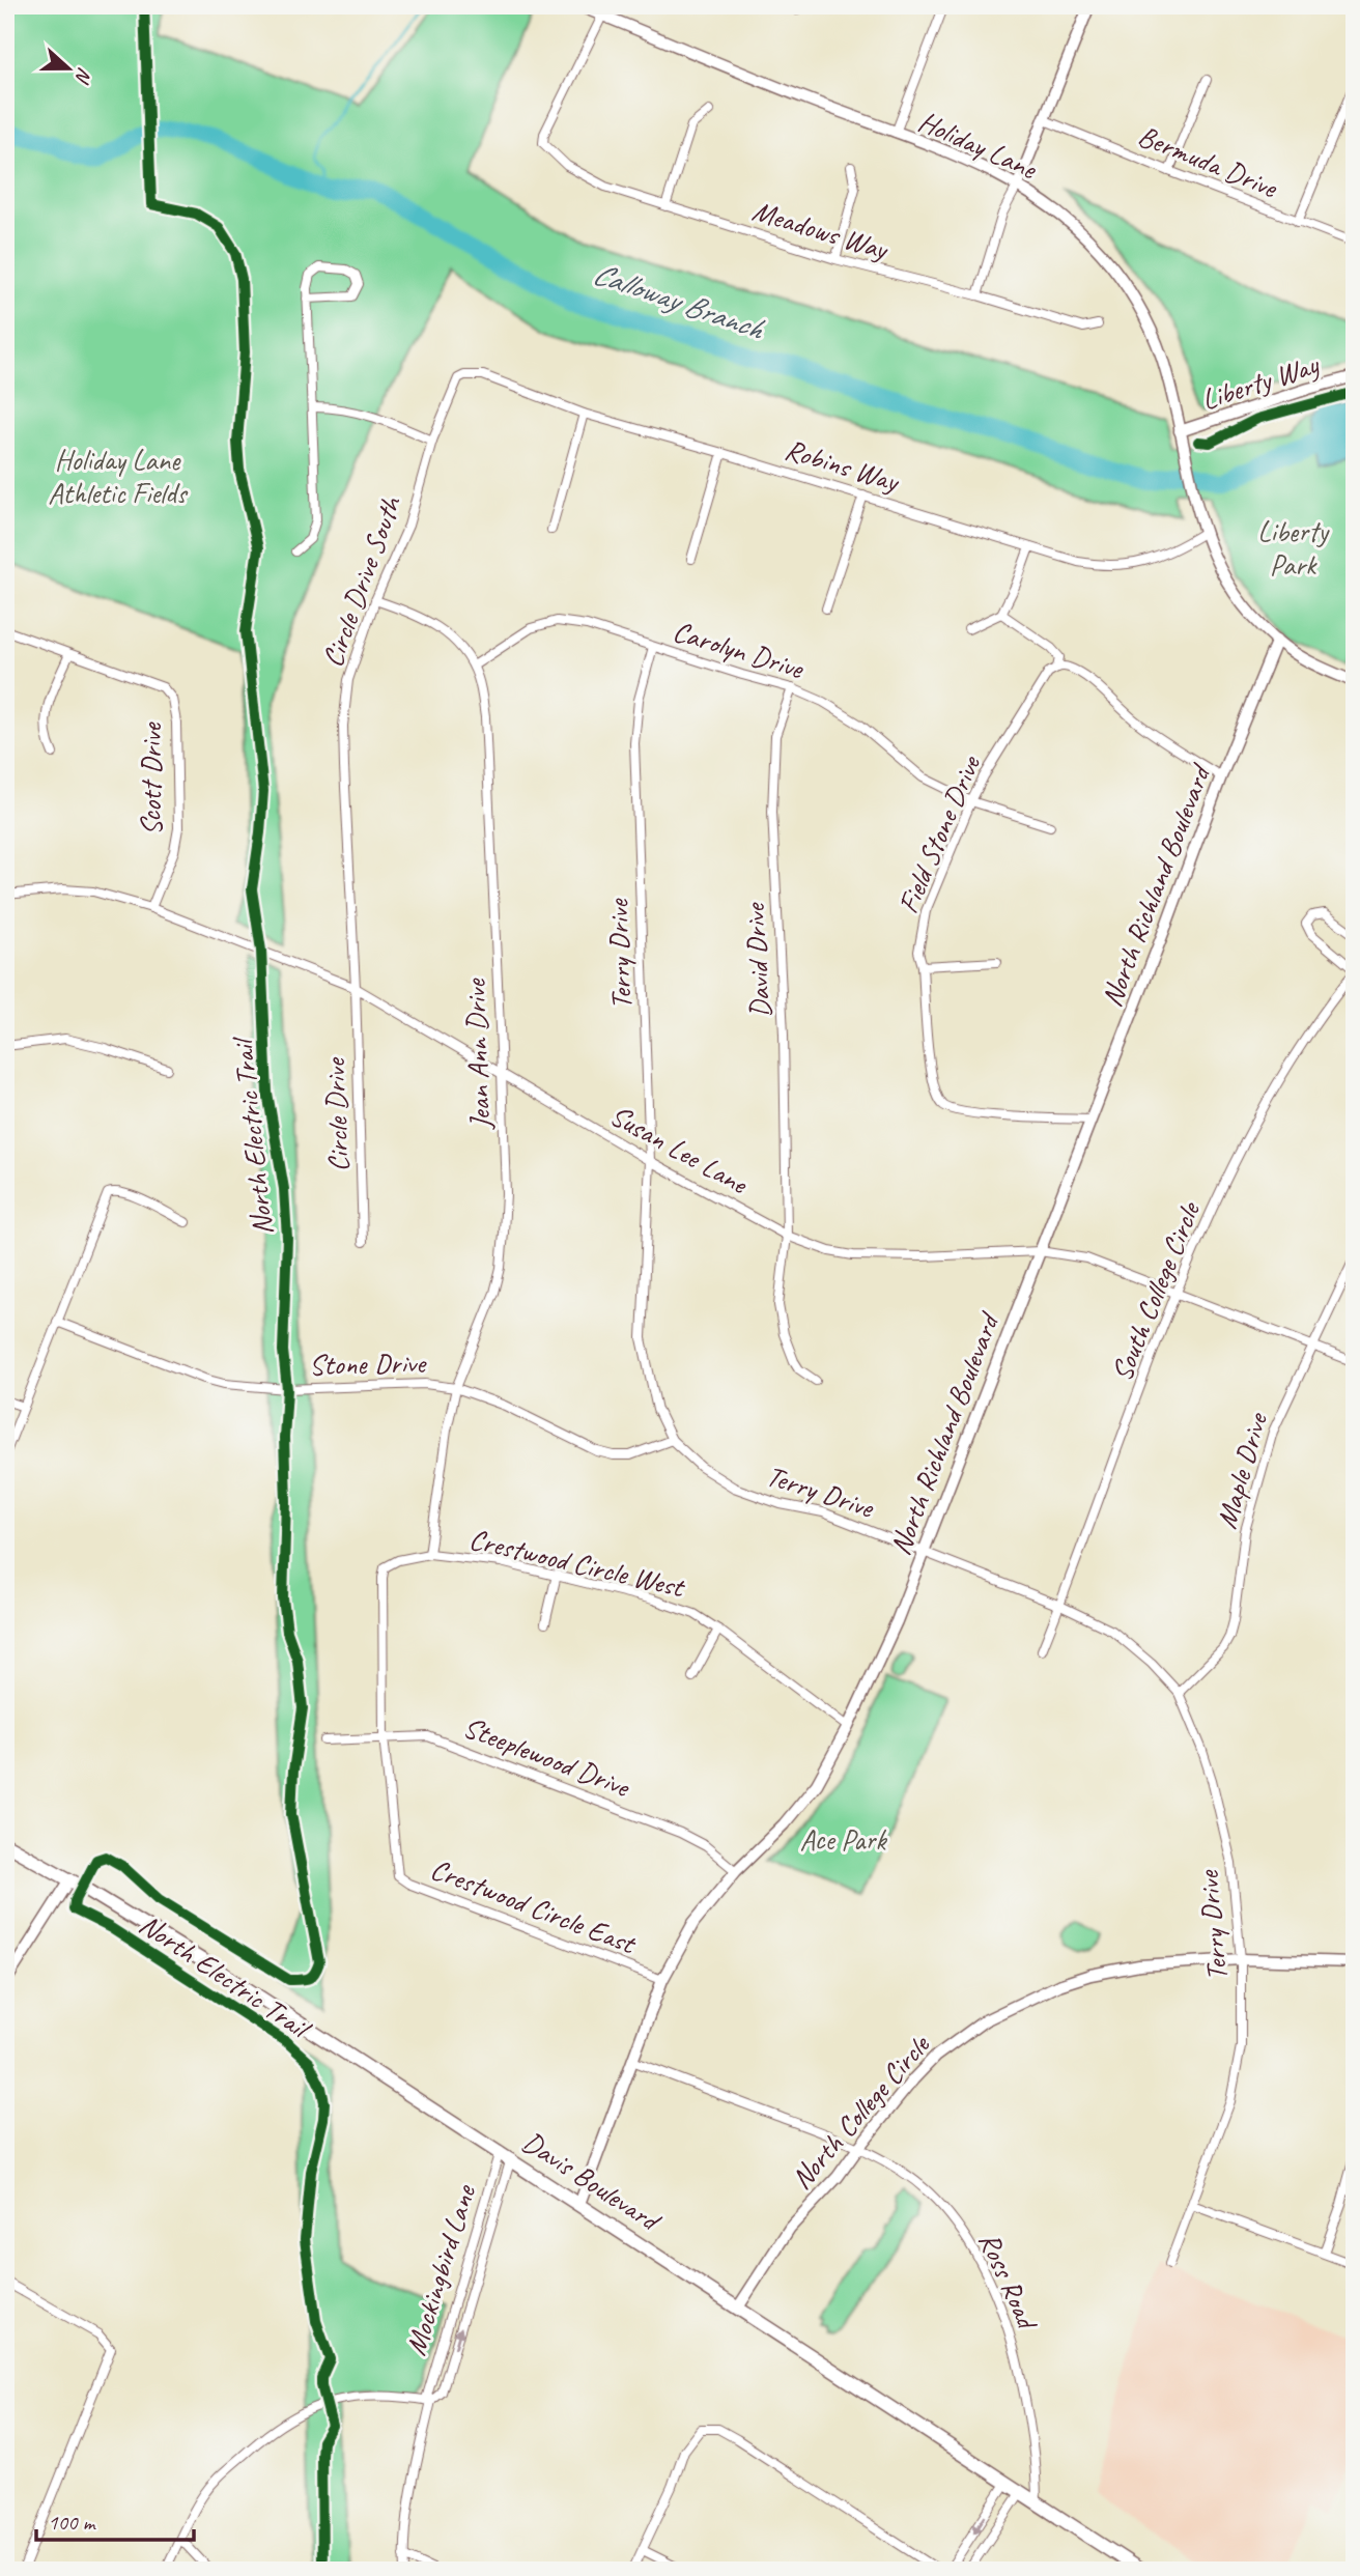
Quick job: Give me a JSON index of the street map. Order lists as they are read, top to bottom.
{
  "streets": {
    "main road": ["Davis Boulevard"],
    "street": [
      "Holiday Lane",
      "Bermuda Drive",
      "Meadows Way",
      "Liberty Way",
      "Robins Way",
      "Circle Drive South",
      "Carolyn Drive",
      "Scott Drive",
      "Field Stone Drive",
      "North Richland Boulevard",
      "Terry Drive",
      "David Drive",
      "Jean Ann Drive",
      "Circle Drive",
      "Susan Lee Lane",
      "South College Circle",
      "Stone Drive",
      "Maple Drive",
      "Crestwood Circle West",
      "Steeplewood Drive",
      "Crestwood Circle East",
      "North College Circle",
      "Mockingbird Lane",
      "Ross Road"
    ],
    "cycle path": ["North Electric Trail"]
  },
  "crossings": [
    ["Holiday Lane", "Meadows Way"],
    ["Holiday Lane", "Liberty Way"],
    ["Holiday Lane", "Robins Way"],
    ["Holiday Lane", "North Richland Boulevard"],
    ["Robins Way", "Circle Drive South"],
    ["Circle Drive South", "Jean Ann Drive"],
    ["Circle Drive South", "Circle Drive"],
    ["Circle Drive South", "Susan Lee Lane"],
    ["Carolyn Drive", "Field Stone Drive"],
    ["Carolyn Drive", "Terry Drive"],
    ["Carolyn Drive", "David Drive"],
    ["Carolyn Drive", "Jean Ann Drive"],
    ["Scott Drive", "Susan Lee Lane"],
    ["Field Stone Drive", "North Richland Boulevard"],
    ["North Richland Boulevard", "Terry Drive"],
    ["North Richland Boulevard", "Susan Lee Lane"],
    ["North Richland Boulevard", "Crestwood Circle West"],
    ["North Richland Boulevard", "Steeplewood Drive"],
    ["North Richland Boulevard", "Crestwood Circle East"],
    ["North Richland Boulevard", "Davis Boulevard"],
    ["North Richland Boulevard", "Ross Road"],
    ["Terry Drive", "Susan Lee Lane"],
    ["Terry Drive", "South College Circle"],
    ["Terry Drive", "Stone Drive"],
    ["Terry Drive", "Maple Drive"],
    ["Terry Drive", "North College Circle"],
    ["David Drive", "Susan Lee Lane"],
    ["Jean Ann Drive", "Susan Lee Lane"],
    ["Jean Ann Drive", "Stone Drive"],
    ["Jean Ann Drive", "Crestwood Circle West"],
    ["Circle Drive", "Susan Lee Lane"],
    ["Susan Lee Lane", "South College Circle"],
    ["Susan Lee Lane", "Maple Drive"],
    ["Crestwood Circle West", "Steeplewood Drive"],
    ["Crestwood Circle West", "Crestwood Circle East"],
    ["Steeplewood Drive", "Crestwood Circle East"],
    ["North College Circle", "Davis Boulevard"],
    ["North College Circle", "Ross Road"],
    ["Davis Boulevard", "Mockingbird Lane"],
    ["Davis Boulevard", "Ross Road"]
  ],
  "water": ["Calloway Branch"],
  "parks": ["Holiday Lane Athletic Fields", "Liberty Park", "Ace Park"],
  "scale_bar": "100 m",
  "north": "right"
}
